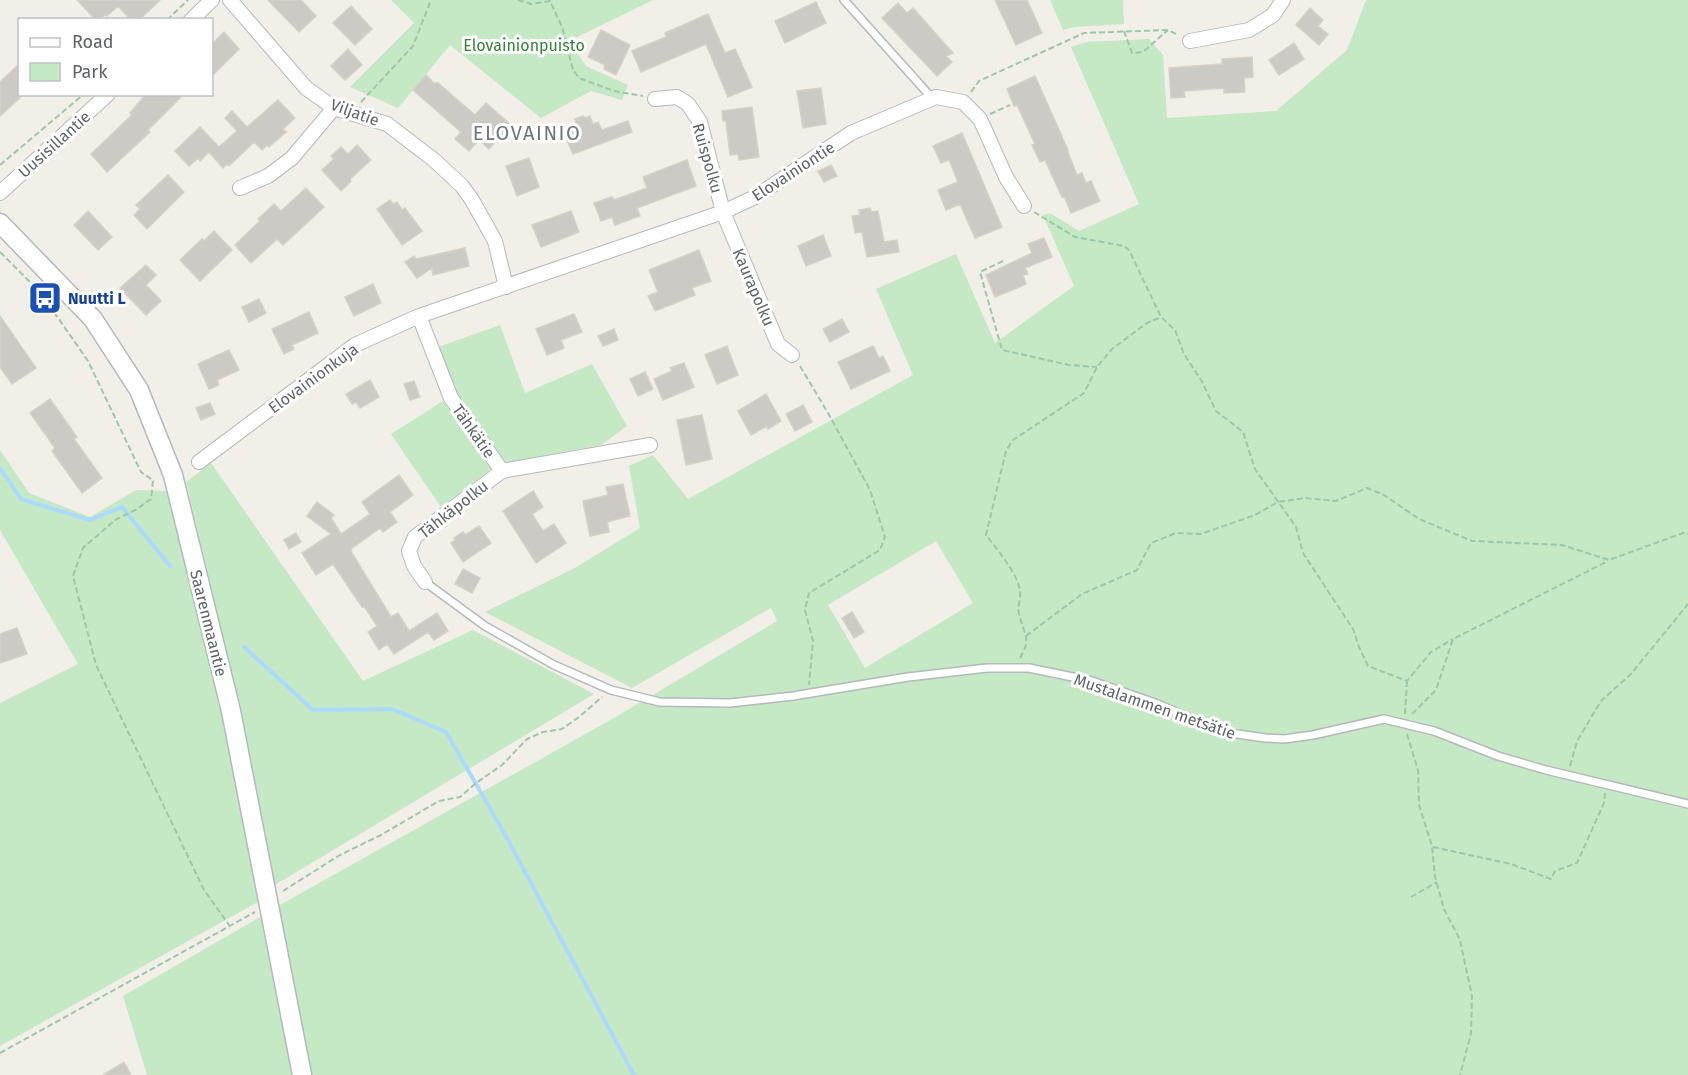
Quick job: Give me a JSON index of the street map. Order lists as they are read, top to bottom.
{
  "streets": {
    "street": [
      "Viljatie",
      "Uusisillantie",
      "Ruispolku",
      "Elovainiontie",
      "Kaurapolku",
      "Elovainionkuja",
      "Tähkätie",
      "Tähkäpolku",
      "Saarenmaantie"
    ],
    "lane": ["Mustalammen metsätie"]
  },
  "crossings": [
    ["Viljatie", "Elovainiontie"],
    ["Viljatie", "Elovainionkuja"],
    ["Ruispolku", "Elovainiontie"],
    ["Ruispolku", "Kaurapolku"],
    ["Elovainiontie", "Kaurapolku"],
    ["Elovainiontie", "Elovainionkuja"],
    ["Elovainionkuja", "Tähkätie"],
    ["Tähkätie", "Tähkäpolku"],
    ["Tähkäpolku", "Mustalammen metsätie"]
  ],
  "districts": ["ELOVAINIO"],
  "parks": ["Elovainionpuisto"],
  "places": {
    "bus stop": ["Nuutti L"]
  },
  "legend": ["Road", "Park"]
}
